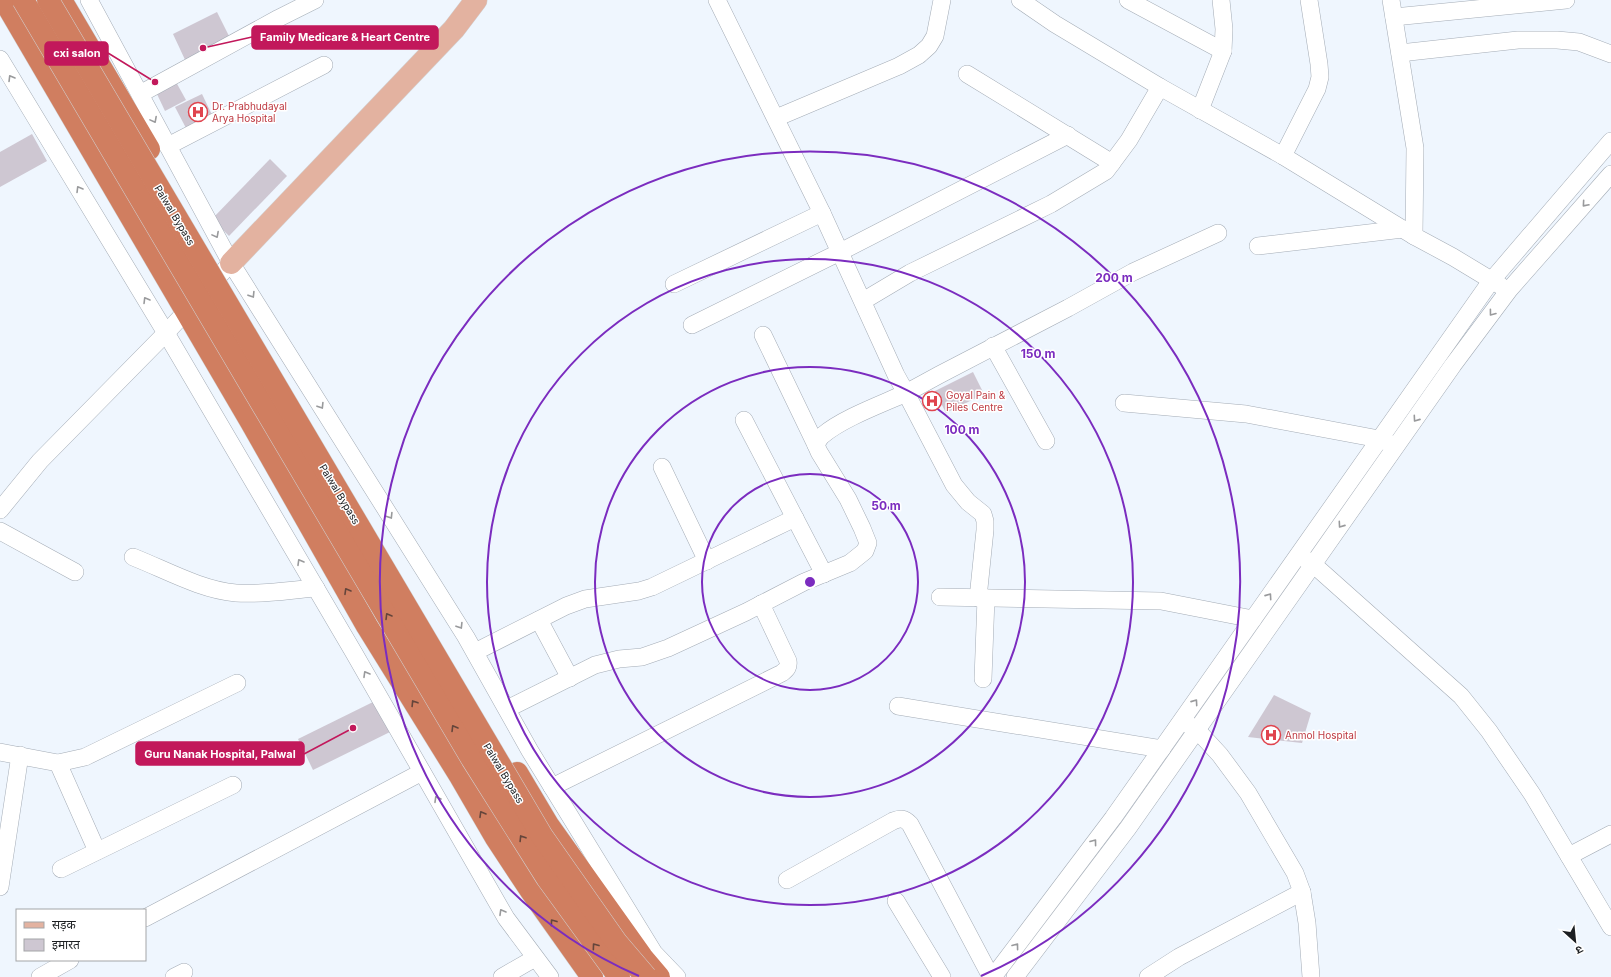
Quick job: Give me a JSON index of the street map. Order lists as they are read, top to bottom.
{
  "streets": {
    "highway": ["Palwal Bypass"]
  },
  "places": {
    "other": ["Family Medicare & Heart Centre", "cxi salon", "Guru Nanak Hospital, Palwal"],
    "hospital": ["Dr. Prabhudayal Arya Hospital", "Goyal Pain & Piles Centre", "Anmol Hospital"]
  },
  "legend": ["सड़क", "इमारत"],
  "north": "bottom right",
  "rings": [
    "200 m",
    "150 m",
    "100 m",
    "50 m"
  ]
}
